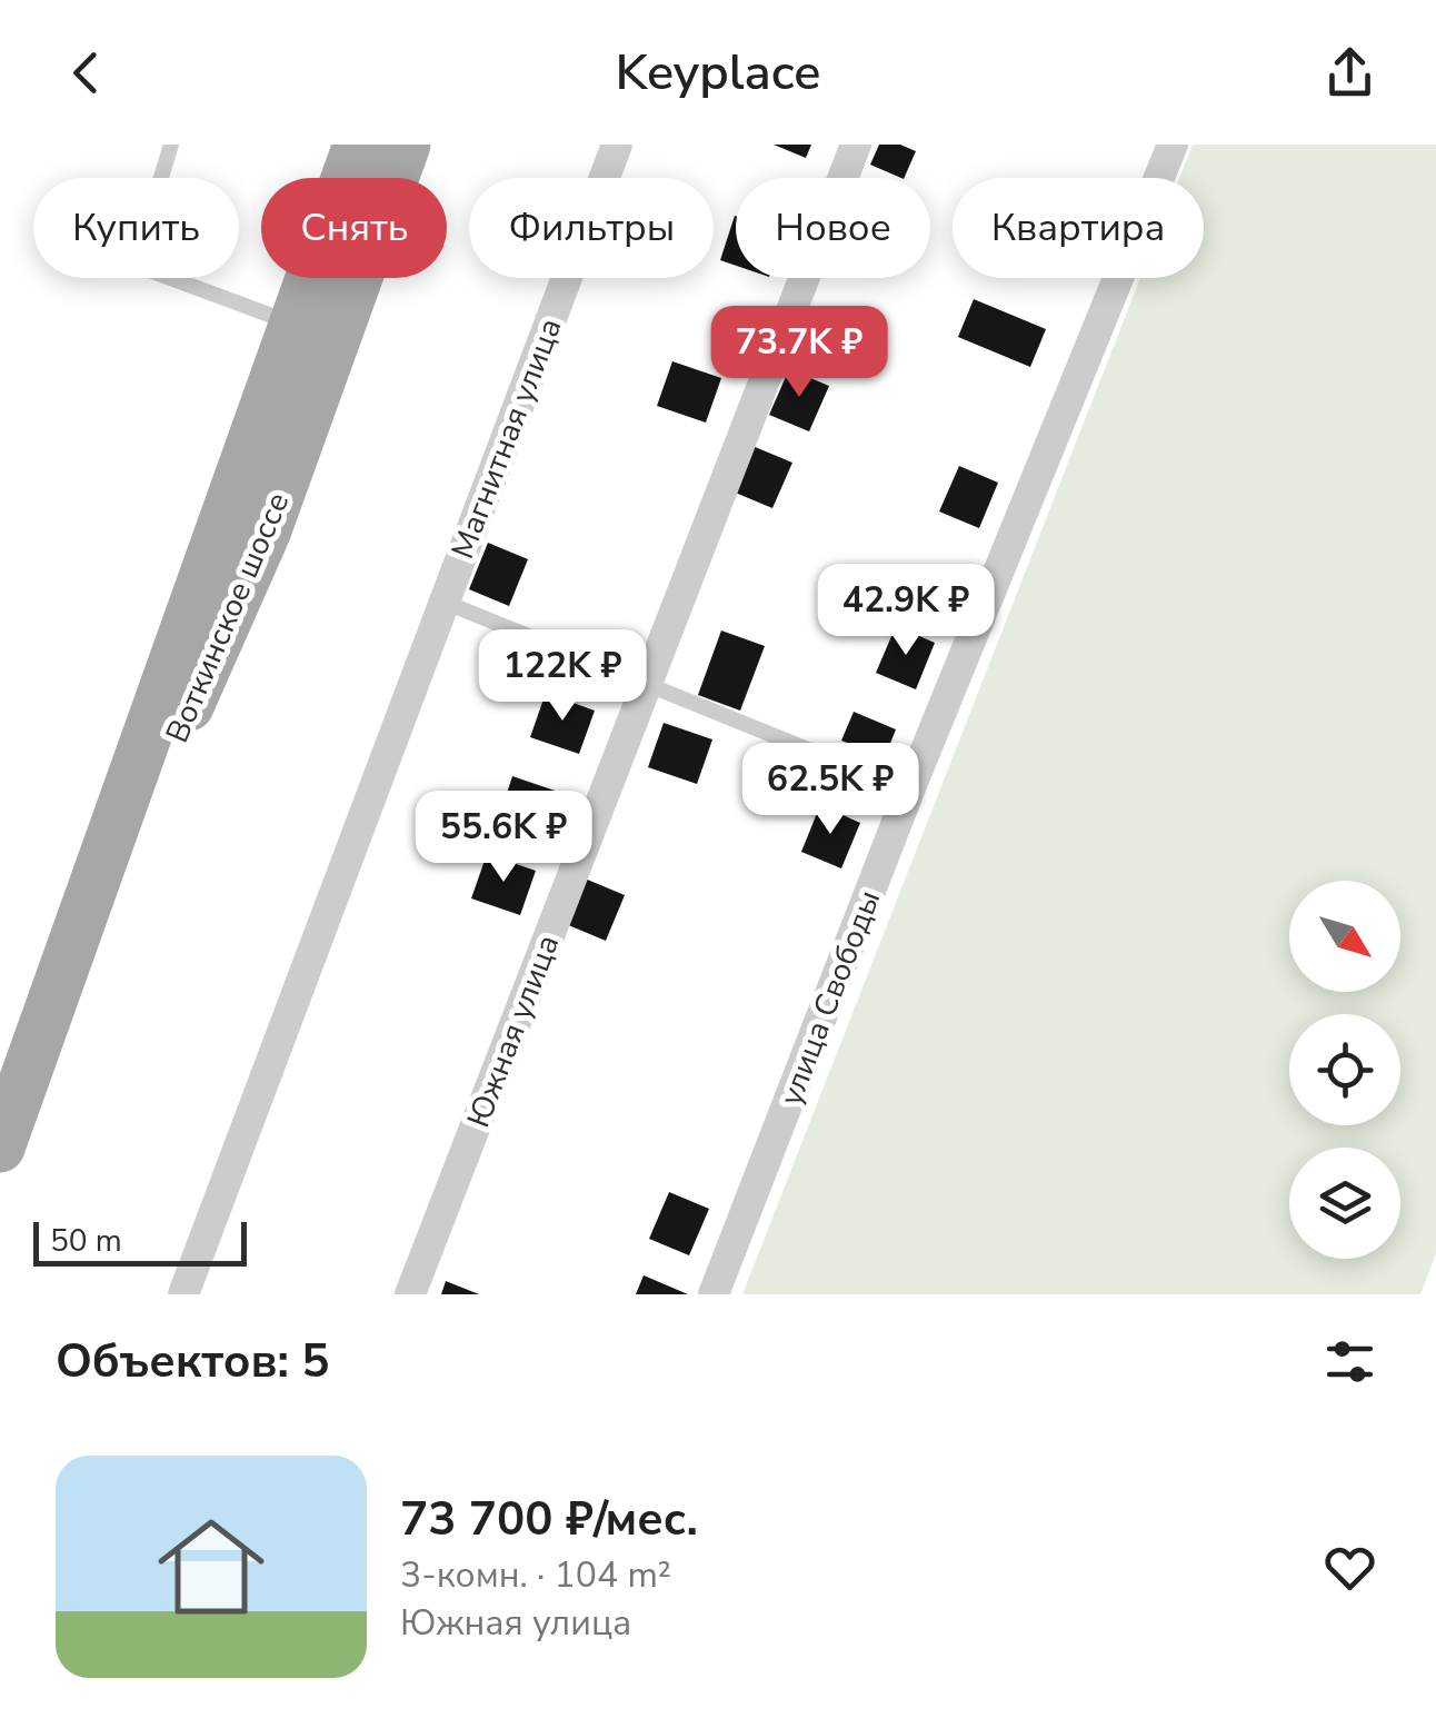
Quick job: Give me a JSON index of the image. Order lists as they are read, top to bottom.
{
  "streets": {
    "main road": ["Воткинское шоссе"],
    "street": ["Магнитная улица", "улица Свободы", "Южная улица"]
  },
  "scale_bar": "50 m",
  "north": "bottom right",
  "page": {
    "header": "Keyplace",
    "chip": [
      "Купить",
      "Снять",
      "Фильтры",
      "Новое",
      "Квартира"
    ],
    "price": [
      "73.7K ₽",
      "42.9K ₽",
      "122K ₽",
      "62.5K ₽",
      "55.6K ₽"
    ],
    "scale": "50 m",
    "heading": "Объектов: 5",
    "list": [
      {
        "name": "73 700 ₽/мес.",
        "note": "3-комн. · 104 m² · Южная улица"
      }
    ]
  }
}
